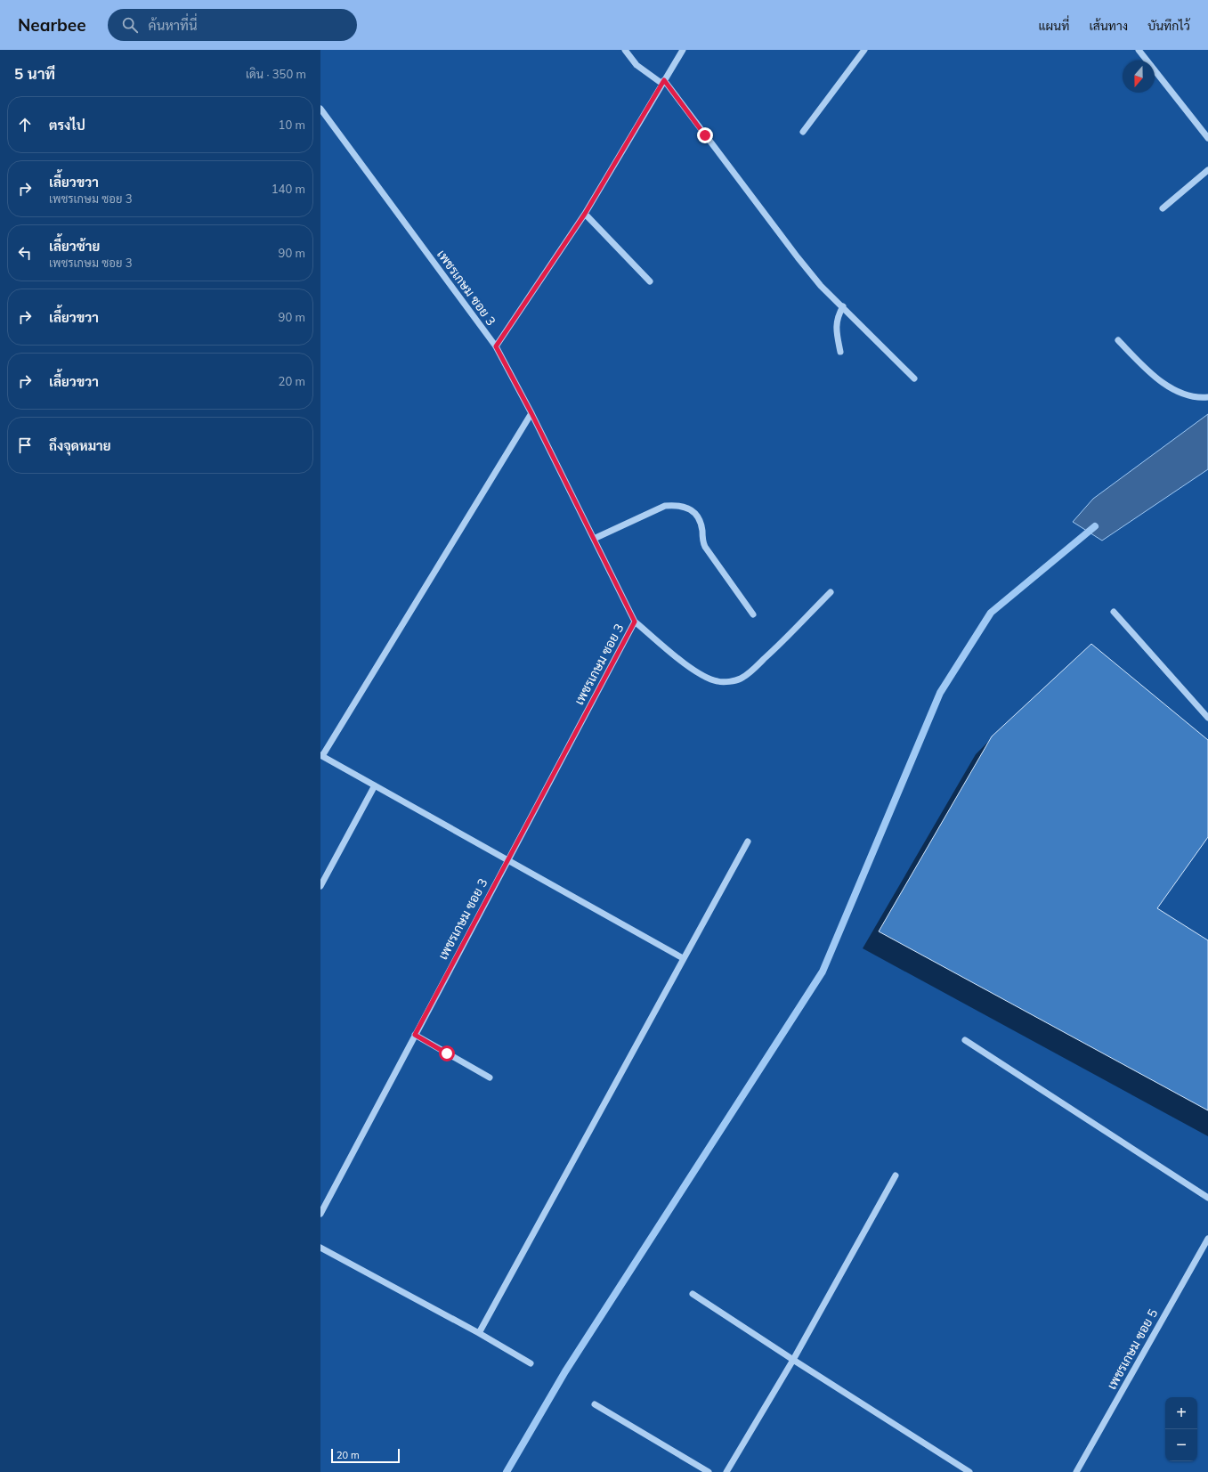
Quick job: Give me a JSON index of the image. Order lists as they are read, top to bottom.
{
  "streets": {
    "street": ["เพชรเกษม ซอย 3", "เพชรเกษม ซอย 5"]
  },
  "scale_bar": "20 m",
  "north": "bottom",
  "page": {
    "header": "Nearbee",
    "search": "ค้นหาที่นี่",
    "nav": ["แผนที่", "เส้นทาง", "บันทึกไว้"],
    "heading": ["5 นาที", "เดิน · 350 m"],
    "list": [
      ["ตรงไป", "10 m"],
      ["เลี้ยวขวา", "เพชรเกษม ซอย 3", "140 m"],
      ["เลี้ยวซ้าย", "เพชรเกษม ซอย 3", "90 m"],
      ["เลี้ยวขวา", "90 m"],
      ["เลี้ยวขวา", "20 m"],
      "ถึงจุดหมาย"
    ],
    "map_buttons": ["+", "−"],
    "scale": "20 m"
  }
}
